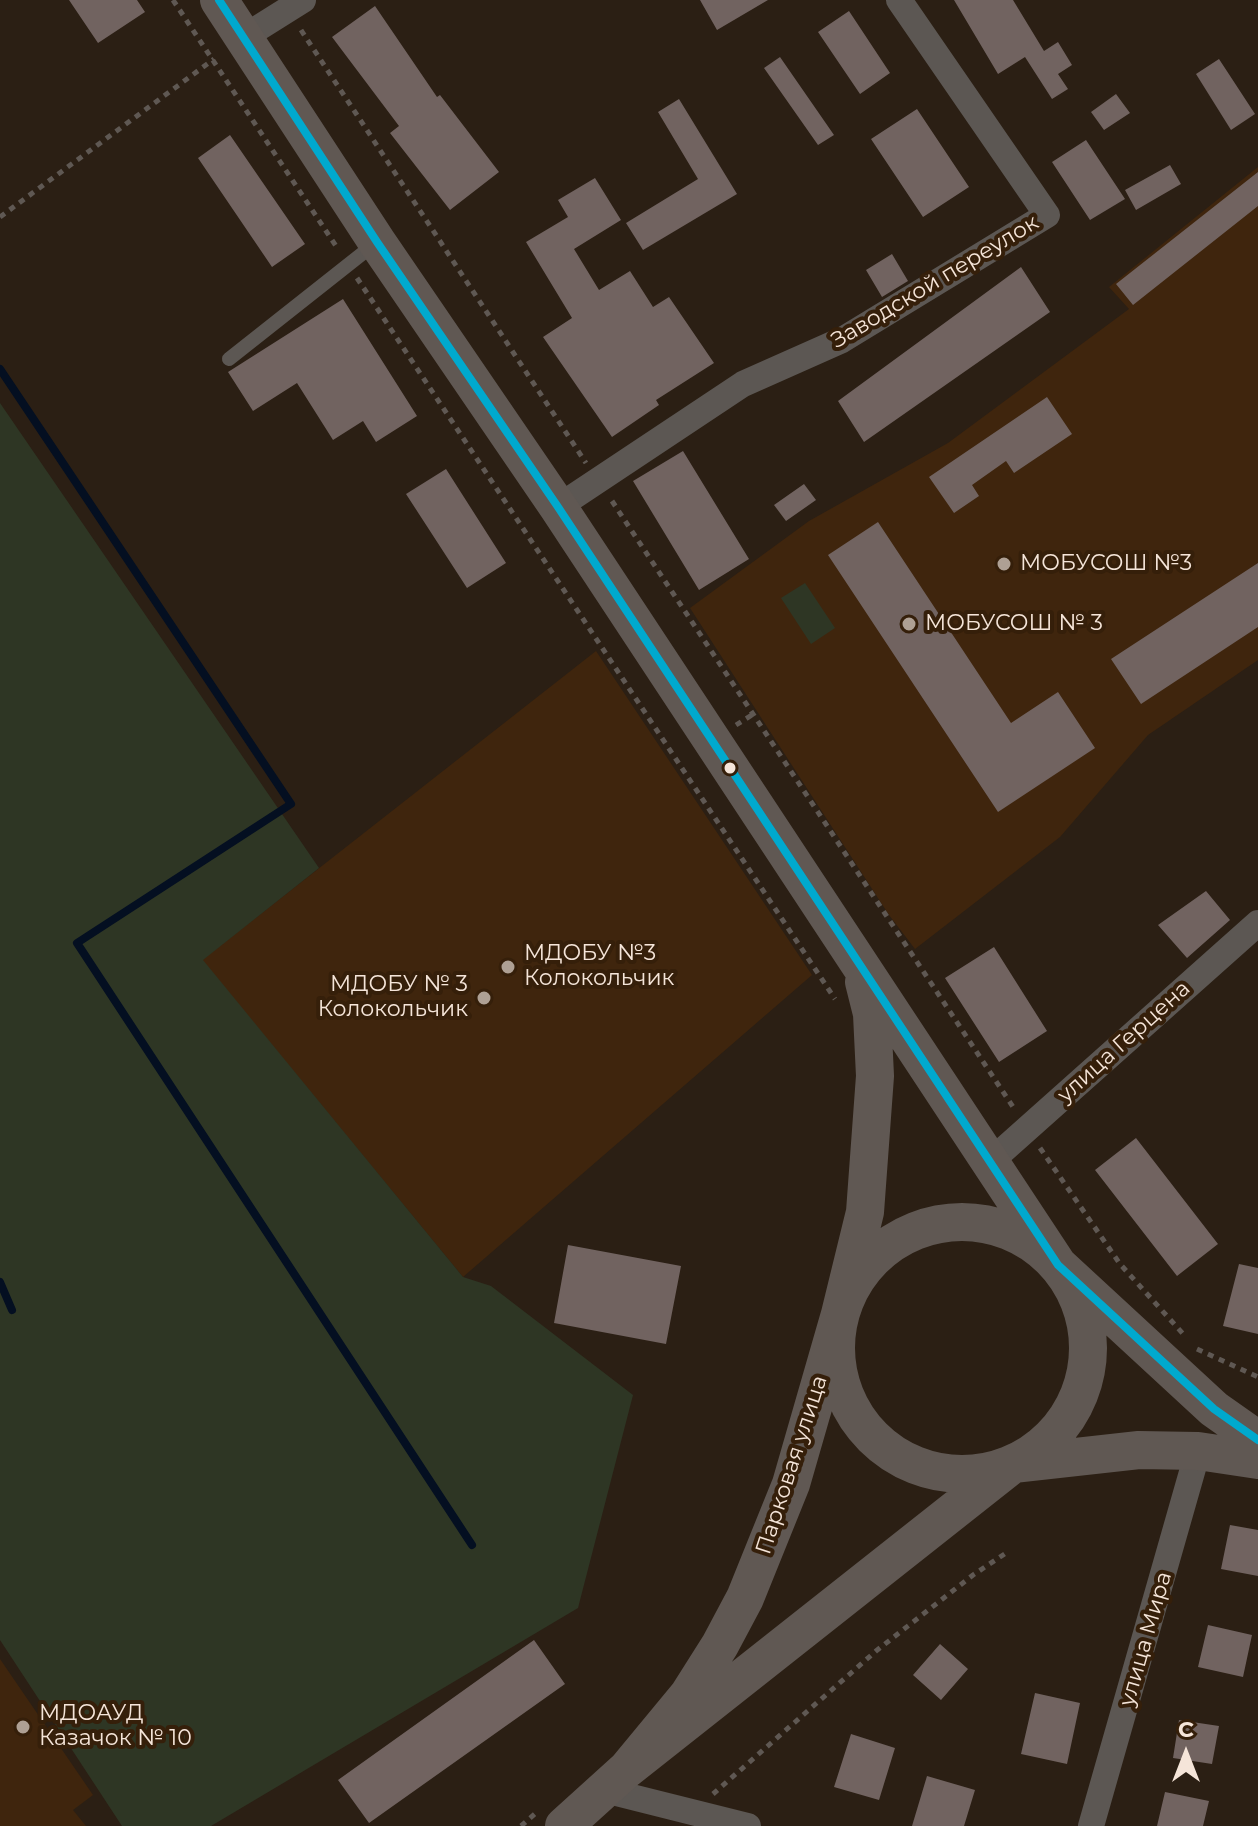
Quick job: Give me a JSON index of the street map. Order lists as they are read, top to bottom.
{
  "streets": {
    "main road": ["Парковая улица"],
    "street": ["Заводской переулок", "улица Герцена", "улица Мира"]
  },
  "places": [
    "МОБУСОШ №3",
    "МОБУСОШ № 3",
    "МДОБУ №3 Колокольчик",
    "МДОБУ № 3 Колокольчик",
    "МДОАУД Казачок № 10"
  ],
  "north": "top"
}
